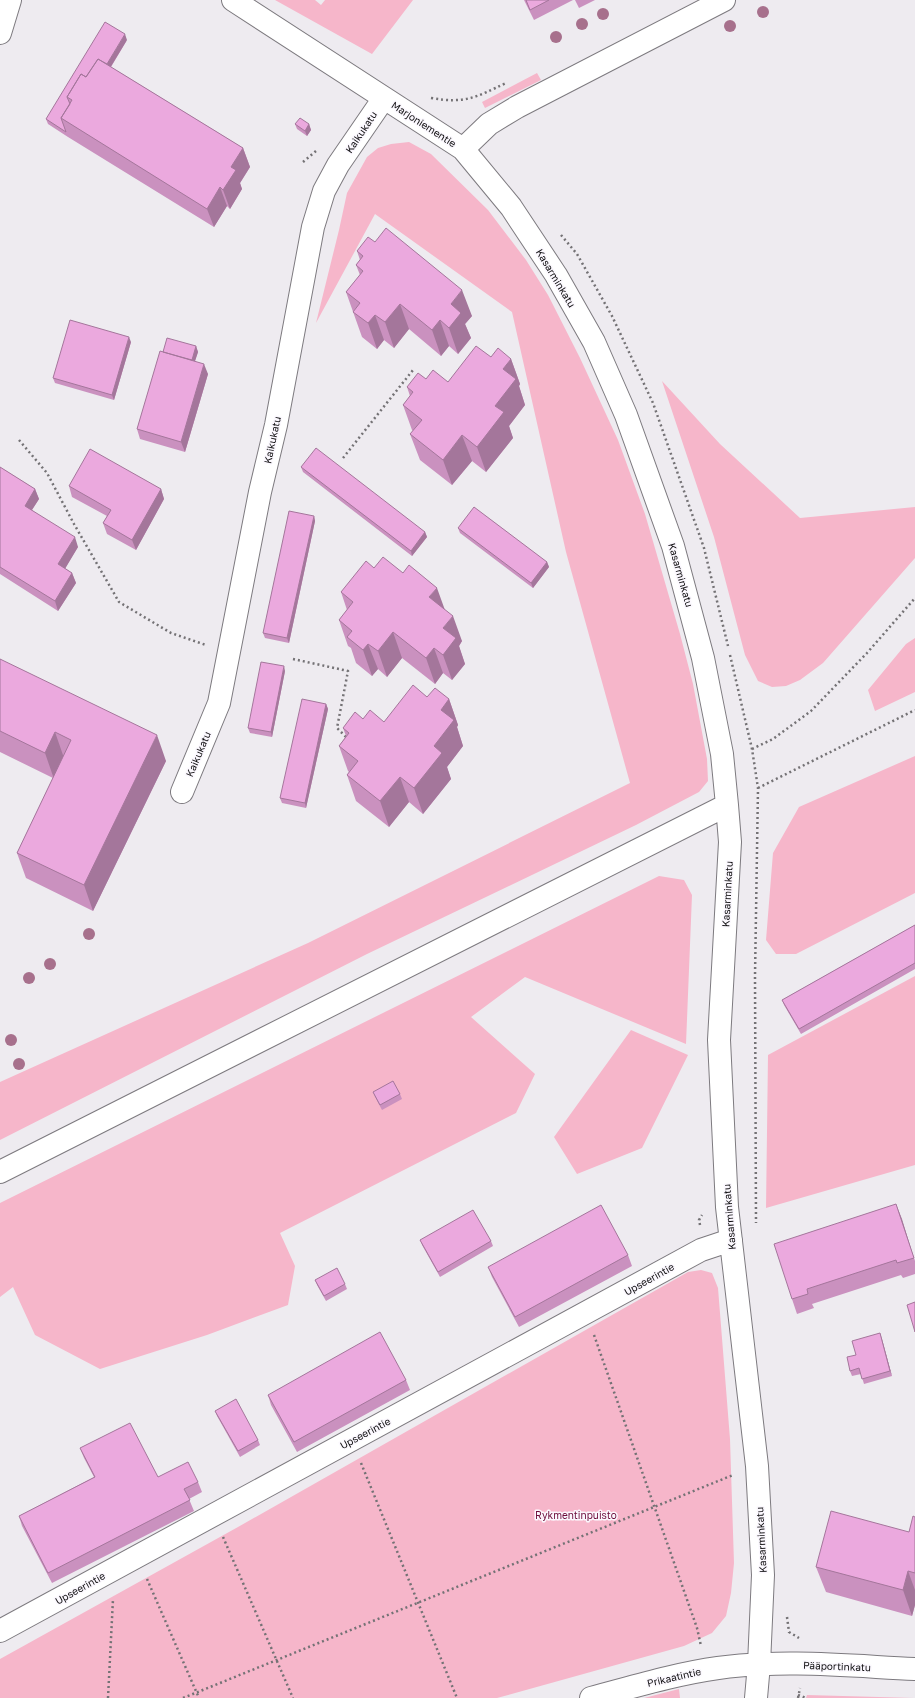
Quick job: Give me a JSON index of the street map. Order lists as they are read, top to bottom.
{
  "streets": {
    "street": [
      "Marjoniementie",
      "Kaikukatu",
      "Kasarminkatu",
      "Upseerintie",
      "Pääportinkatu",
      "Prikaatintie"
    ]
  },
  "crossings": [
    ["Marjoniementie", "Kaikukatu"],
    ["Marjoniementie", "Kasarminkatu"],
    ["Kasarminkatu", "Upseerintie"],
    ["Kasarminkatu", "Pääportinkatu"],
    ["Kasarminkatu", "Prikaatintie"],
    ["Pääportinkatu", "Prikaatintie"]
  ],
  "parks": ["Rykmentinpuisto"]
}
